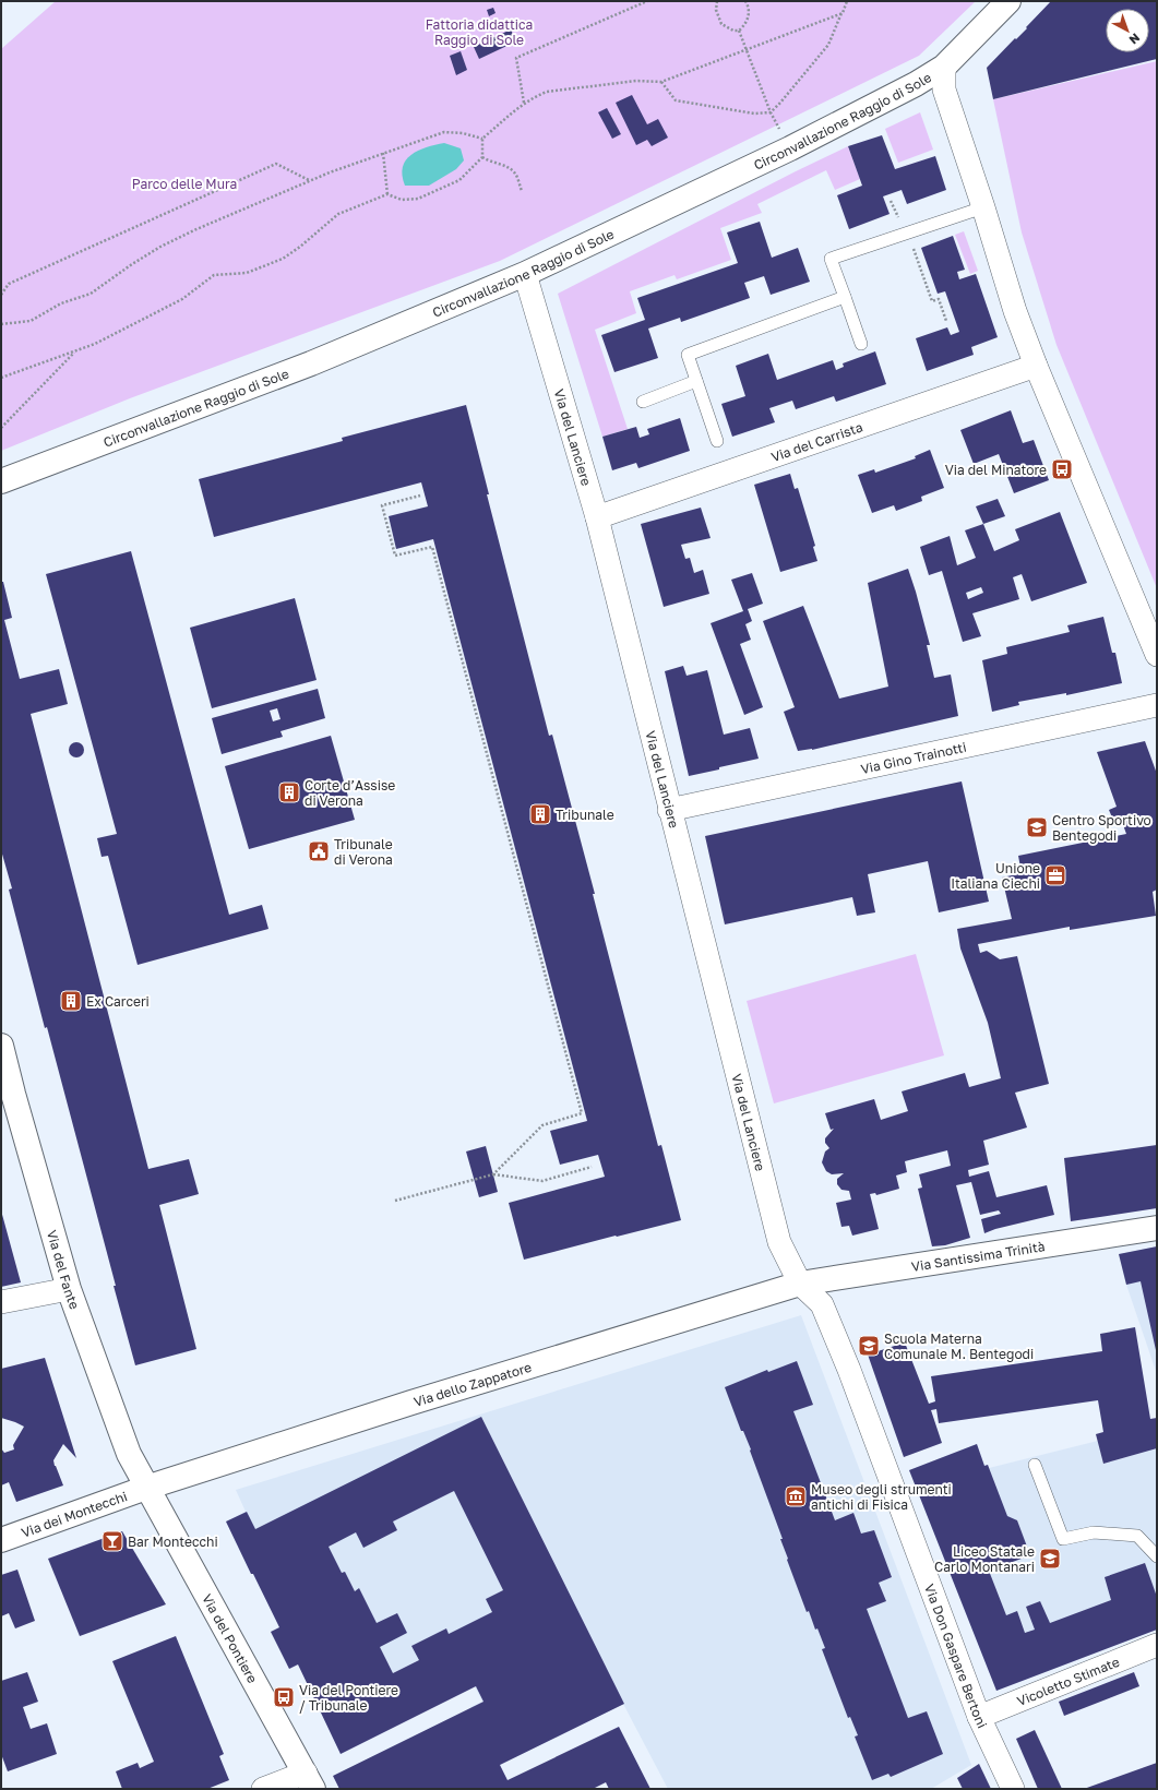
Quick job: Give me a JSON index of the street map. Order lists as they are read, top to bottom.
{
  "streets": {
    "street": [
      "Circonvallazione Raggio di Sole",
      "Via del Lanciere",
      "Via del Carrista",
      "Via Gino Trainotti",
      "Via Santissima Trinità",
      "Via del Fante",
      "Via dello Zappatore",
      "Via dei Montecchi",
      "Via del Pontiere",
      "Via Don Gaspare Bertoni",
      "Vicoletto Stimate"
    ]
  },
  "crossings": [
    ["Circonvallazione Raggio di Sole", "Via del Lanciere"],
    ["Via del Lanciere", "Via del Carrista"],
    ["Via del Lanciere", "Via Gino Trainotti"],
    ["Via del Lanciere", "Via Santissima Trinità"],
    ["Via del Lanciere", "Via dello Zappatore"],
    ["Via del Lanciere", "Via Don Gaspare Bertoni"],
    ["Via Santissima Trinità", "Via dello Zappatore"],
    ["Via Santissima Trinità", "Via Don Gaspare Bertoni"],
    ["Via del Fante", "Via dello Zappatore"],
    ["Via del Fante", "Via dei Montecchi"],
    ["Via del Fante", "Via del Pontiere"],
    ["Via dello Zappatore", "Via dei Montecchi"],
    ["Via dello Zappatore", "Via del Pontiere"],
    ["Via dello Zappatore", "Via Don Gaspare Bertoni"],
    ["Via dei Montecchi", "Via del Pontiere"],
    ["Via Don Gaspare Bertoni", "Vicoletto Stimate"]
  ],
  "parks": ["Fattoria didattica Raggio di Sole", "Parco delle Mura"],
  "places": {
    "bus stop": ["Via del Minatore", "Via del Pontiere / Tribunale"],
    "building": ["Corte d’Assise di Verona", "Tribunale", "Ex Carceri"],
    "school or university": ["Centro Sportivo Bentegodi", "Scuola Materna Comunale M. Bentegodi", "Liceo Statale Carlo Montanari"],
    "public building": ["Tribunale di Verona"],
    "office": ["Unione Italiana Ciechi"],
    "museum": ["Museo degli strumenti antichi di Fisica"],
    "bar": ["Bar Montecchi"]
  },
  "north": "bottom right"
}
